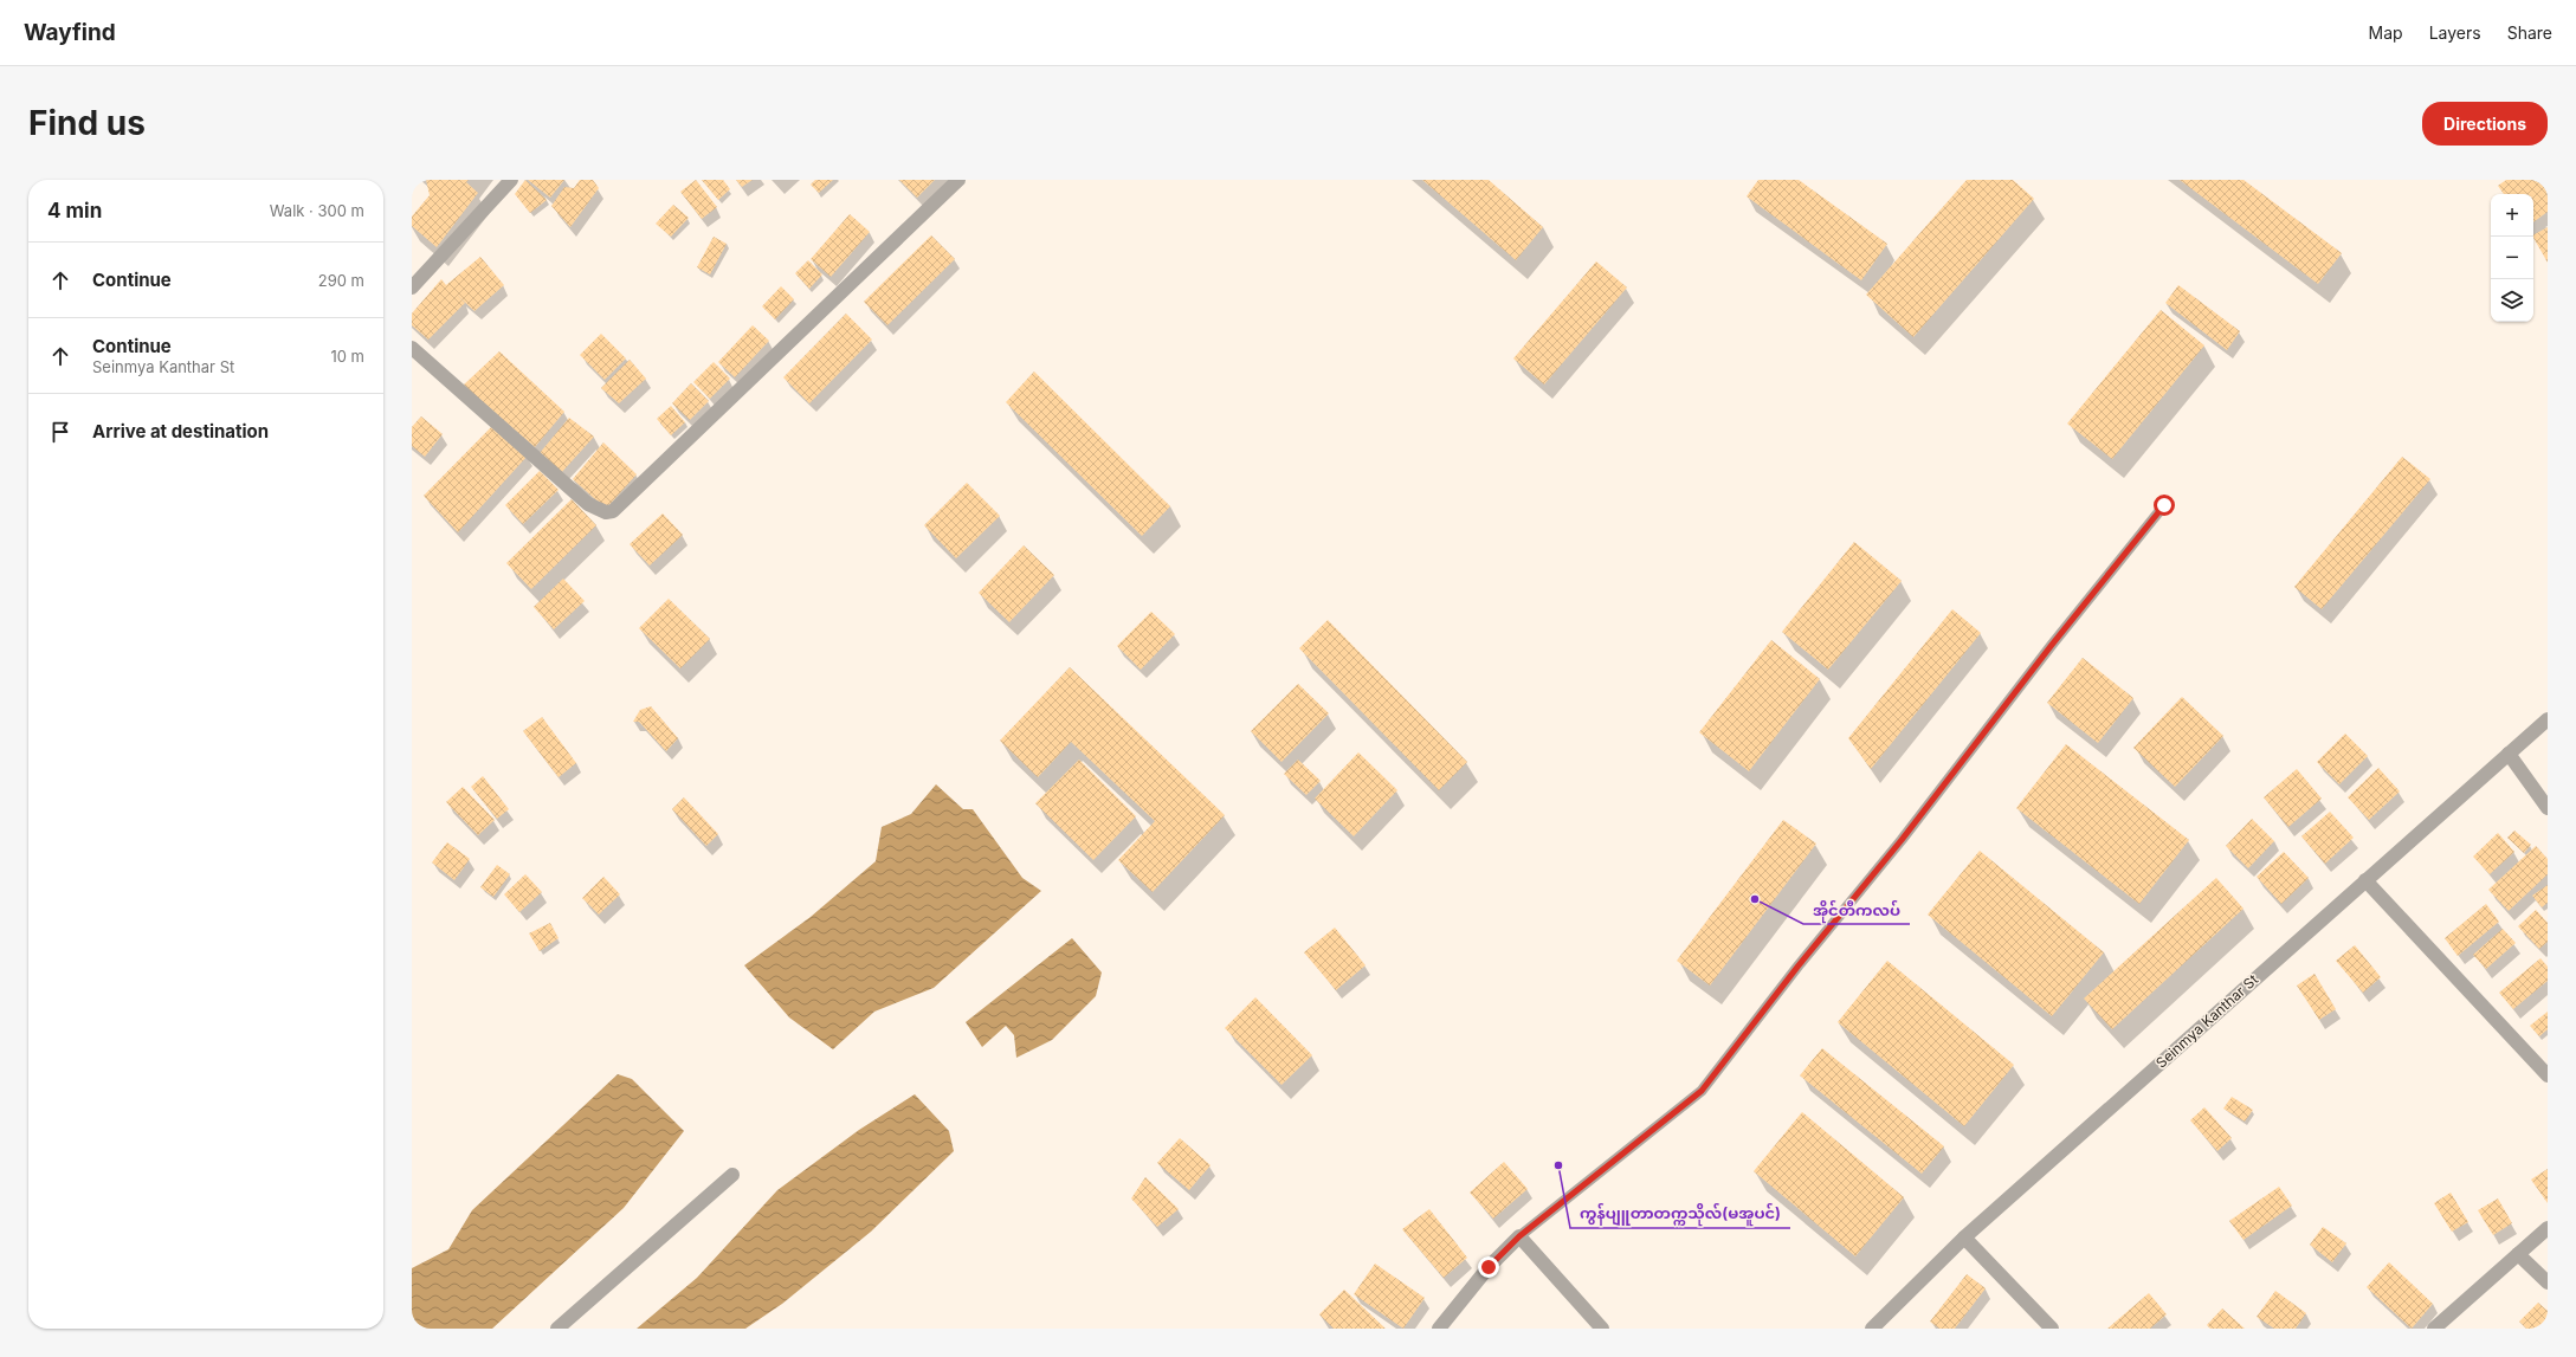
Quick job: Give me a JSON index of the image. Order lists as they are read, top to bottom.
{
  "streets": {
    "street": ["Seinmya Kanthar St"]
  },
  "places": ["အိုင်တီကလပ်", "ကွန်ပျူတာတက္ကသိုလ်(မအူပင်)"],
  "page": {
    "header": "Wayfind",
    "nav": ["Map", "Layers", "Share"],
    "buttons": "Directions",
    "title": "Find us",
    "heading": ["4 min", "Walk · 300 m"],
    "map_buttons": ["+", "−"],
    "list": [
      ["Continue", "290 m"],
      ["Continue", "Seinmya Kanthar St", "10 m"],
      "Arrive at destination"
    ]
  }
}
